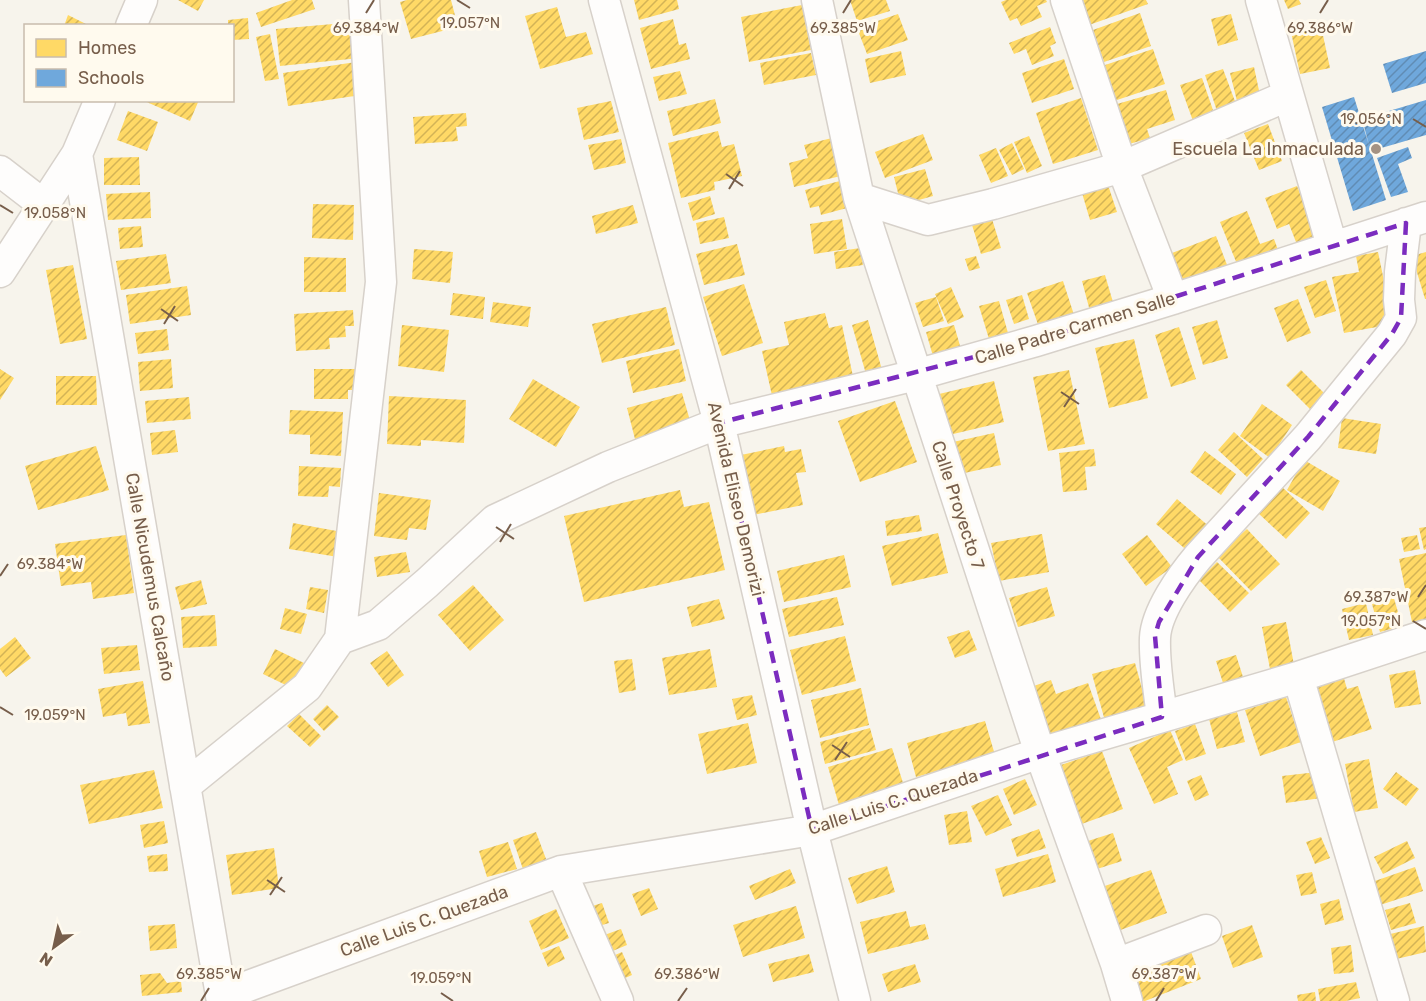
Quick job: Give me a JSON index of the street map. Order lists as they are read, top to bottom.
{
  "streets": {
    "street": [
      "Calle Padre Carmen Salle",
      "Avenida Eliseo Demorizi",
      "Calle Proyecto 7",
      "Calle Nicudemus Calcaño",
      "Calle Luis C. Quezada"
    ]
  },
  "crossings": [
    ["Calle Padre Carmen Salle", "Avenida Eliseo Demorizi"],
    ["Calle Padre Carmen Salle", "Calle Proyecto 7"],
    ["Avenida Eliseo Demorizi", "Calle Luis C. Quezada"],
    ["Calle Proyecto 7", "Calle Luis C. Quezada"],
    ["Calle Nicudemus Calcaño", "Calle Luis C. Quezada"]
  ],
  "places": ["Escuela La Inmaculada"],
  "legend": ["Homes", "Schools"],
  "north": "bottom left",
  "coordinates": [
    "19.057°N",
    "69.385°W",
    "69.386°W",
    "69.384°W",
    "19.056°N",
    "19.058°N",
    "69.387°W",
    "19.059°N"
  ]
}
